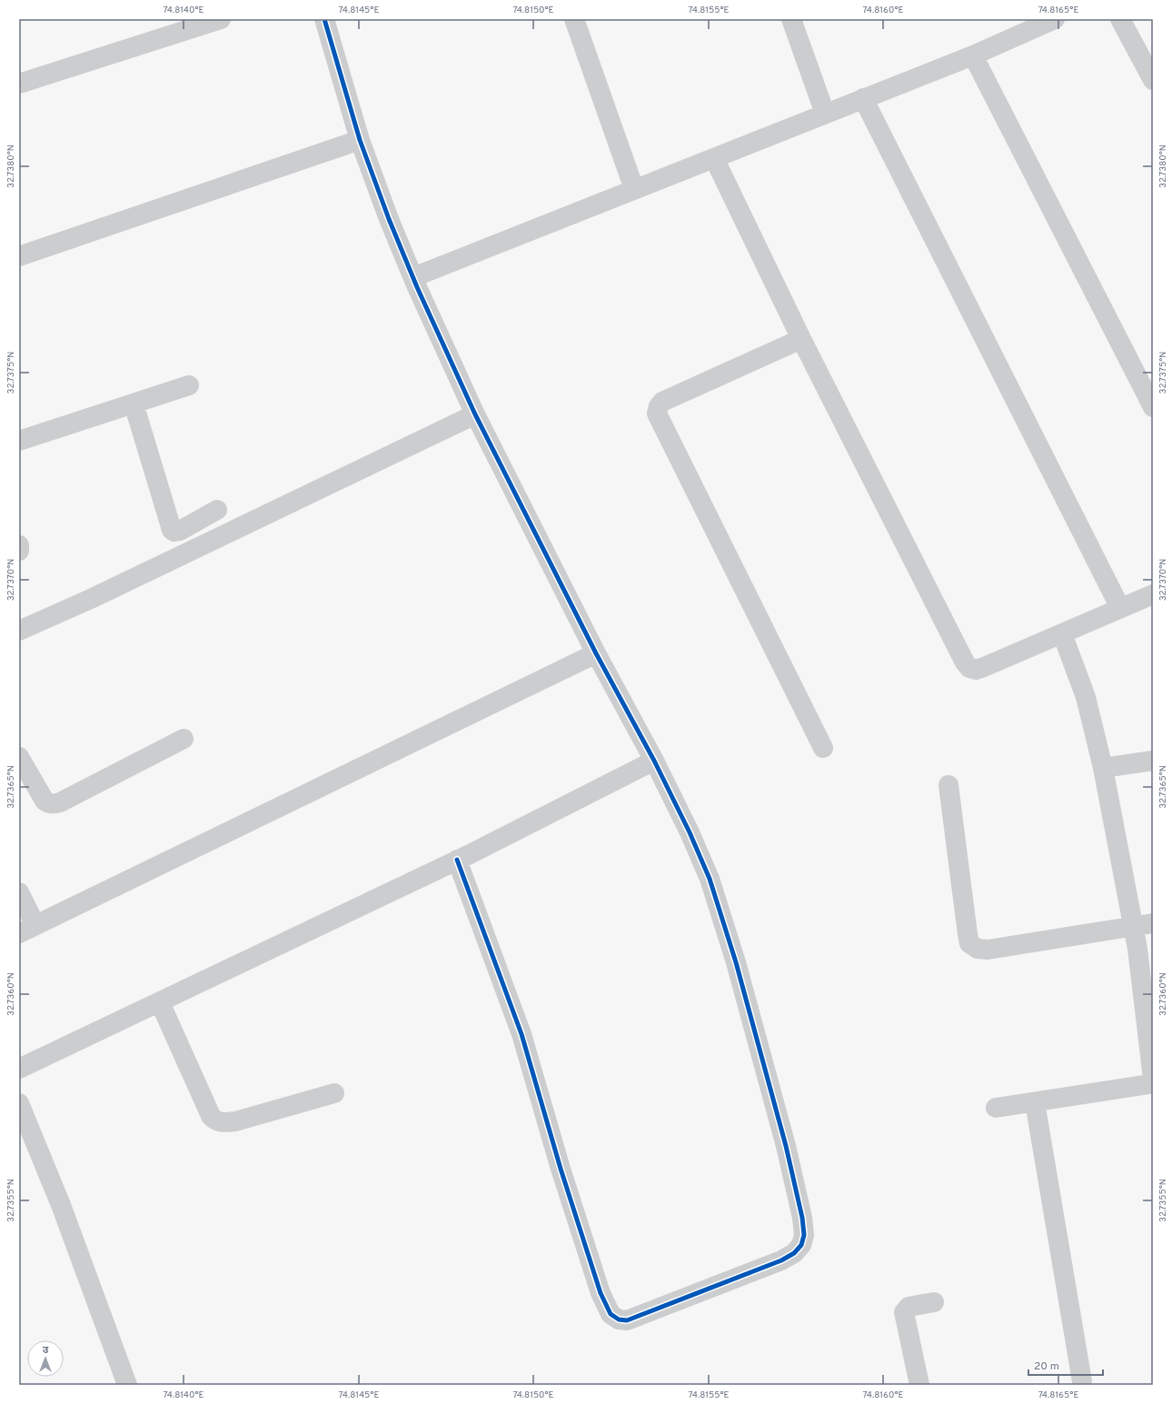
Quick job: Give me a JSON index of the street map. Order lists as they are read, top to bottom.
{
  "scale_bar": "20 m",
  "north": "top",
  "coordinates": [
    "74.8140°E",
    "74.8145°E",
    "74.8150°E",
    "74.8155°E",
    "74.8160°E",
    "74.8165°E",
    "32.7380°N",
    "32.7375°N",
    "32.7370°N",
    "32.7365°N",
    "32.7360°N",
    "32.7355°N"
  ]
}
